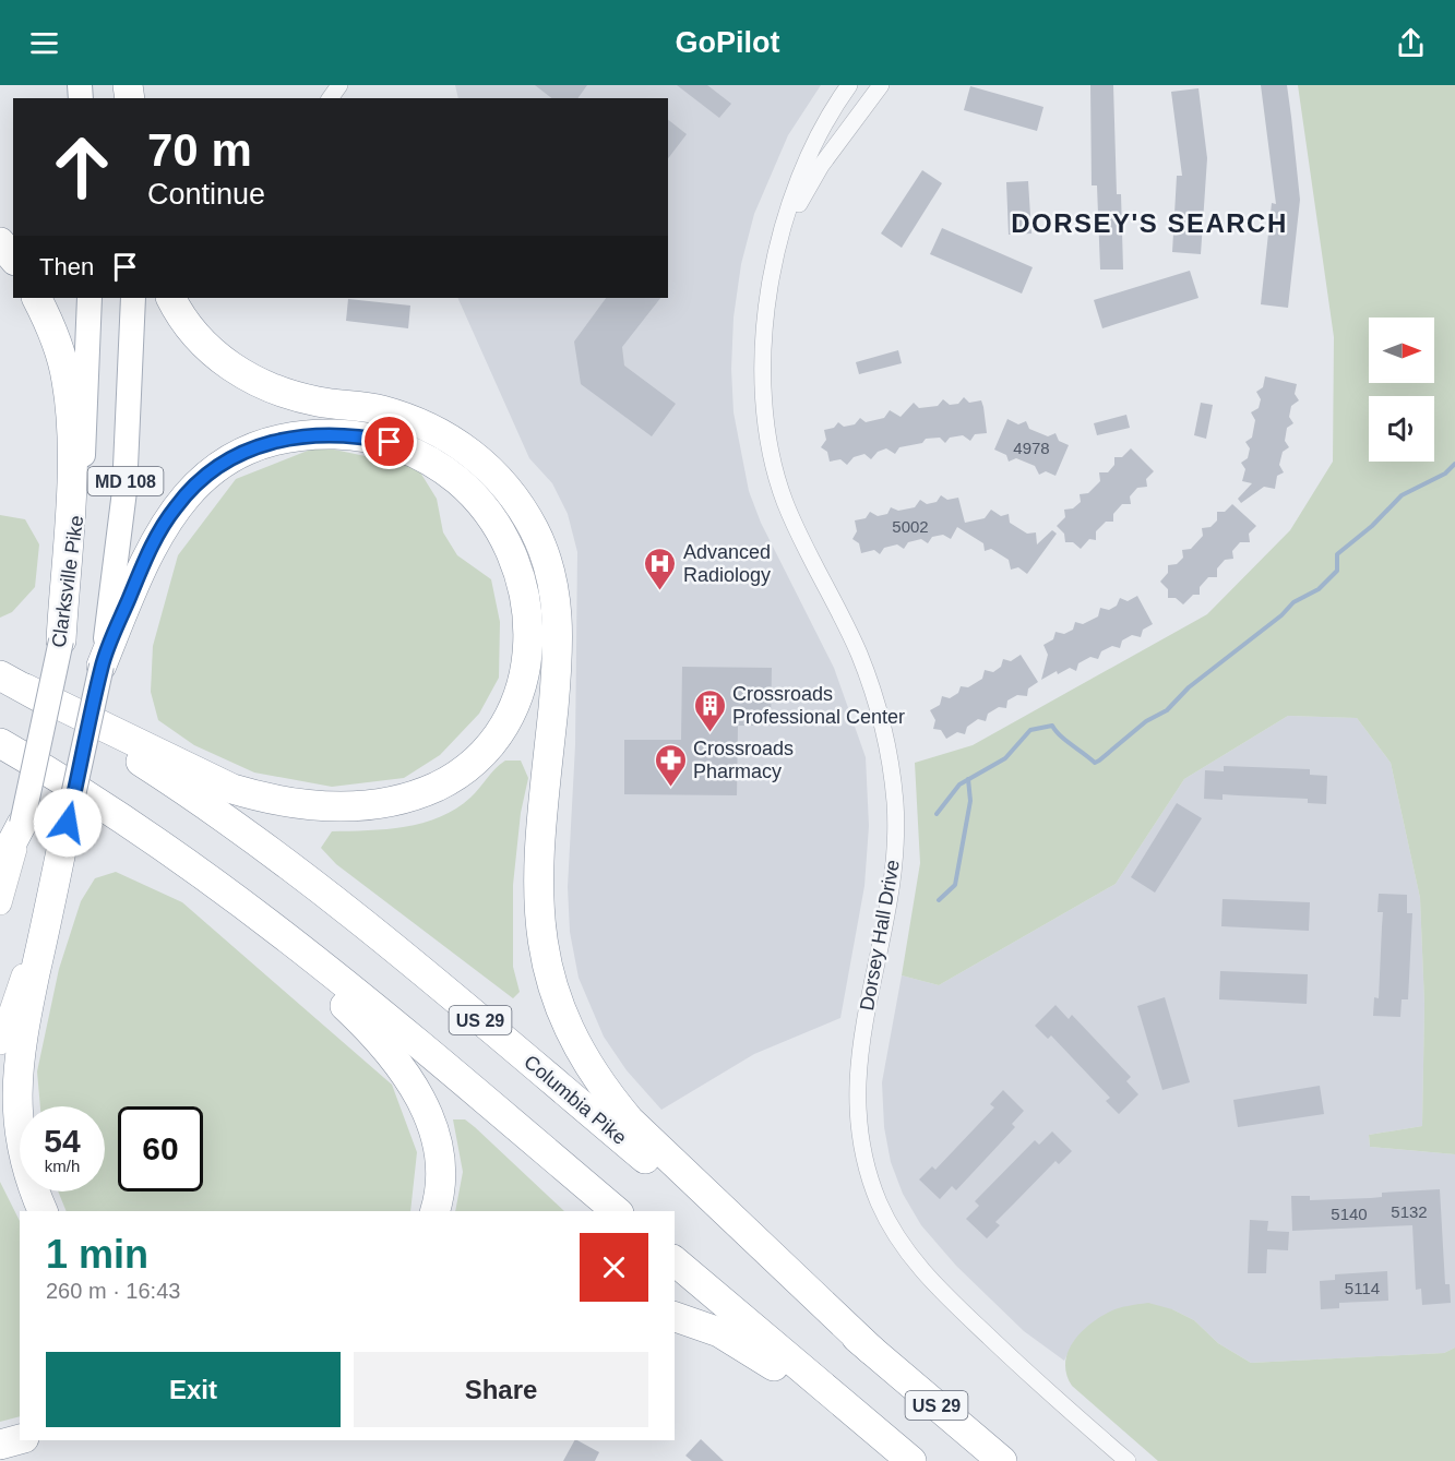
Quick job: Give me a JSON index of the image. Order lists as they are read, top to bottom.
{
  "streets": {
    "highway": ["US 29", "Columbia Pike"],
    "main road": ["MD 108", "Clarksville Pike"],
    "street": ["Dorsey Hall Drive"]
  },
  "crossings": [
    ["MD 108", "Clarksville Pike"]
  ],
  "districts": ["DORSEY'S SEARCH"],
  "places": {
    "hospital": ["Advanced Radiology"],
    "building": ["Crossroads Professional Center"],
    "pharmacy": ["Crossroads Pharmacy"]
  },
  "house_numbers": [
    "4978",
    "5002",
    "5132",
    "5140",
    "5114"
  ],
  "north": "right",
  "page": {
    "header": "GoPilot",
    "turn": ["70 m", "Continue"],
    "then": "Then",
    "speed": "54 km/h",
    "limit": "60",
    "heading": ["1 min", "260 m · 16:43"],
    "buttons": ["Exit", "Share"]
  }
}
